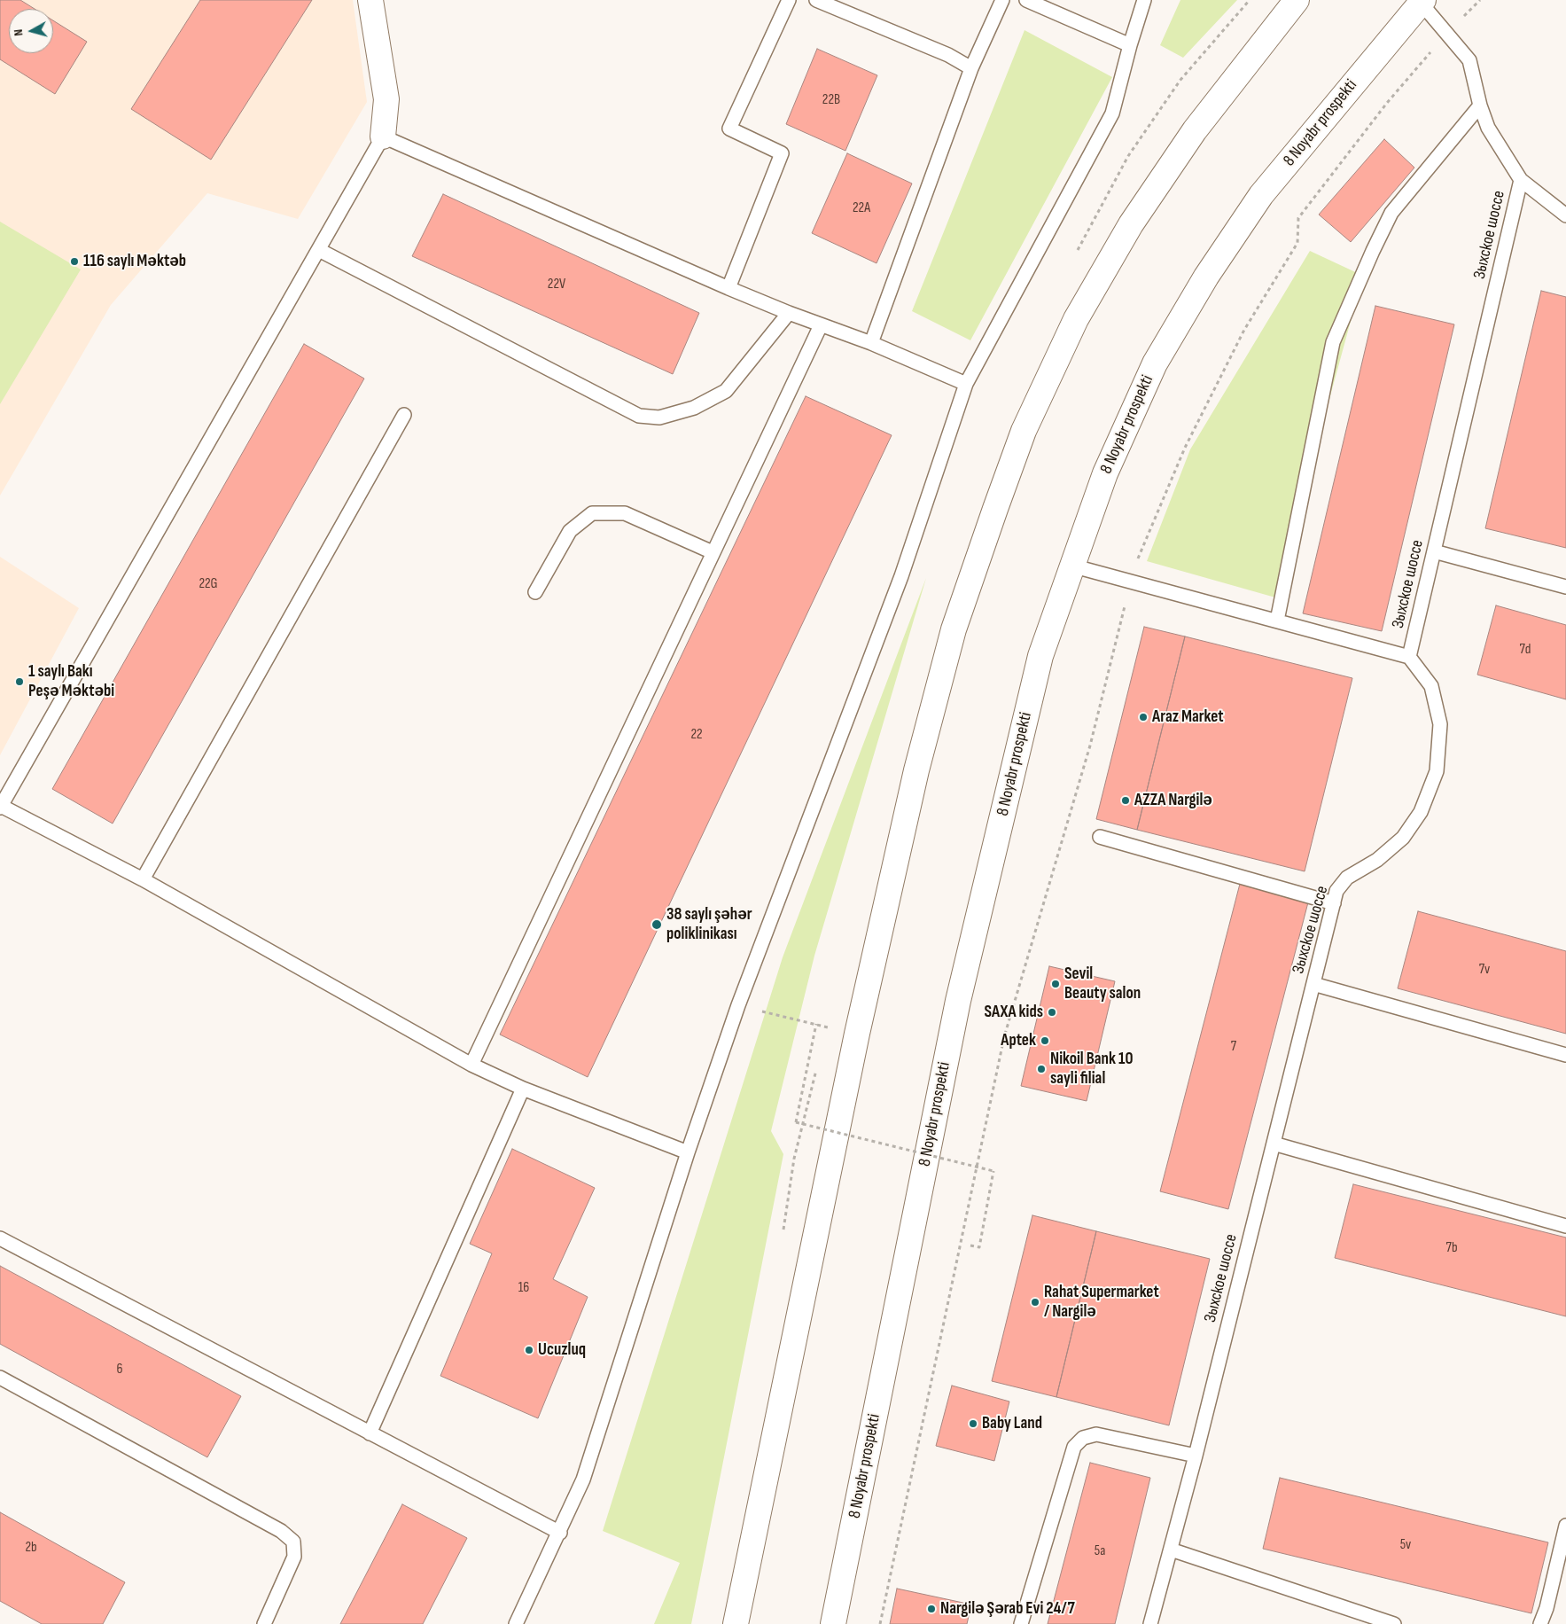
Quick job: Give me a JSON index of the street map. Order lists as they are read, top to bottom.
{
  "streets": {
    "main road": ["8 Noyabr prospekti"],
    "lane": ["Зыхское шоссе"]
  },
  "places": [
    "116 saylı Məktəb",
    "1 saylı Bakı Peşə Məktəbi",
    "Araz Market",
    "AZZA Nargilə",
    "38 saylı şəhər poliklinikası",
    "Sevil Beauty salon",
    "SAXA kids",
    "Aptek",
    "Nikoil Bank 10 sayli filial",
    "Rahat Supermarket / Nargilə",
    "Ucuzluq",
    "Baby Land",
    "Nargilə Şərab Evi 24/7"
  ],
  "house_numbers": [
    "22B",
    "22A",
    "22V",
    "22G",
    "7d",
    "22",
    "7v",
    "7",
    "7b",
    "16",
    "6",
    "5v",
    "2b",
    "5a"
  ],
  "north": "left"
}
